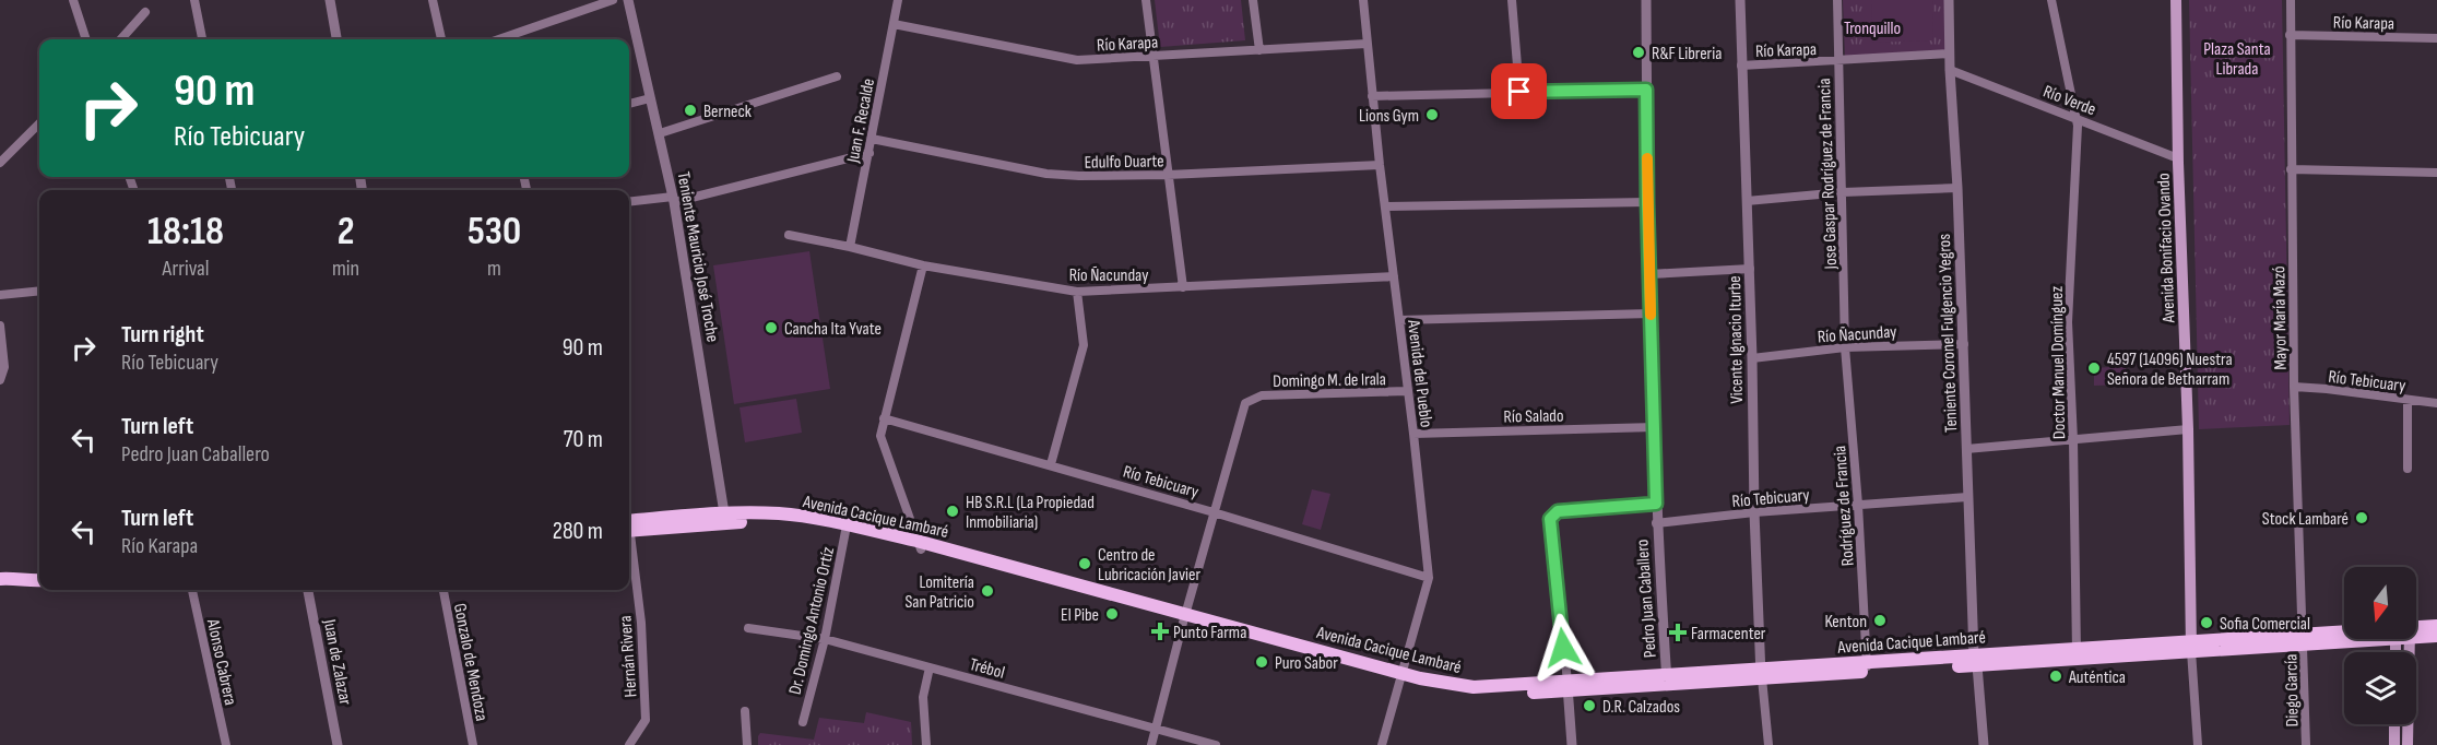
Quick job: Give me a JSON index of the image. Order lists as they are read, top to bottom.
{
  "streets": {
    "main road": ["Avenida Bonifacio Ovando", "Avenida Cacique Lambaré"],
    "street": [
      "Río Karapa",
      "Río Verde",
      "Juan F. Recalde",
      "Edulfo Duarte",
      "Jose Gaspar Rodríguez de Francia",
      "Teniente Mauricio José Troche",
      "Río Ñacunday",
      "Mayor María Mazó",
      "Teniente Coronel Fulgencio Yegros",
      "Vicente Ignacio Iturbe",
      "Doctor Manuel Domínguez",
      "Avenida del Pueblo",
      "Domingo M. de Irala",
      "Río Tebicuary",
      "Río Salado",
      "Rodríguez de Francia",
      "Pedro Juan Caballero",
      "Dr. Domingo Antonio Ortíz",
      "Hernán Rivera",
      "Alonso Cabrera",
      "Juan de Zalazar",
      "Gonzalo de Mendoza",
      "Trébol",
      "Diego García"
    ]
  },
  "crossings": [
    ["Río Karapa", "Juan F. Recalde"],
    ["Río Karapa", "Jose Gaspar Rodríguez de Francia"],
    ["Río Karapa", "Mayor María Mazó"],
    ["Río Karapa", "Teniente Coronel Fulgencio Yegros"],
    ["Río Karapa", "Vicente Ignacio Iturbe"],
    ["Río Karapa", "Avenida del Pueblo"],
    ["Río Verde", "Avenida Bonifacio Ovando"],
    ["Río Verde", "Teniente Coronel Fulgencio Yegros"],
    ["Río Verde", "Doctor Manuel Domínguez"],
    ["Juan F. Recalde", "Edulfo Duarte"],
    ["Juan F. Recalde", "Río Ñacunday"],
    ["Edulfo Duarte", "Avenida del Pueblo"],
    ["Jose Gaspar Rodríguez de Francia", "Río Ñacunday"],
    ["Jose Gaspar Rodríguez de Francia", "Rodríguez de Francia"],
    ["Avenida Bonifacio Ovando", "Avenida Cacique Lambaré"],
    ["Teniente Mauricio José Troche", "Avenida Cacique Lambaré"],
    ["Río Ñacunday", "Teniente Coronel Fulgencio Yegros"],
    ["Río Ñacunday", "Vicente Ignacio Iturbe"],
    ["Río Ñacunday", "Avenida del Pueblo"],
    ["Río Ñacunday", "Rodríguez de Francia"],
    ["Mayor María Mazó", "Río Tebicuary"],
    ["Mayor María Mazó", "Avenida Cacique Lambaré"],
    ["Mayor María Mazó", "Diego García"],
    ["Teniente Coronel Fulgencio Yegros", "Río Tebicuary"],
    ["Teniente Coronel Fulgencio Yegros", "Avenida Cacique Lambaré"],
    ["Vicente Ignacio Iturbe", "Río Tebicuary"],
    ["Vicente Ignacio Iturbe", "Avenida Cacique Lambaré"],
    ["Doctor Manuel Domínguez", "Avenida Cacique Lambaré"],
    ["Avenida del Pueblo", "Domingo M. de Irala"],
    ["Avenida del Pueblo", "Río Tebicuary"],
    ["Avenida del Pueblo", "Río Salado"],
    ["Avenida del Pueblo", "Avenida Cacique Lambaré"],
    ["Domingo M. de Irala", "Río Tebicuary"],
    ["Río Tebicuary", "Rodríguez de Francia"],
    ["Río Tebicuary", "Pedro Juan Caballero"],
    ["Río Salado", "Pedro Juan Caballero"],
    ["Rodríguez de Francia", "Avenida Cacique Lambaré"],
    ["Avenida Cacique Lambaré", "Pedro Juan Caballero"],
    ["Avenida Cacique Lambaré", "Dr. Domingo Antonio Ortíz"],
    ["Avenida Cacique Lambaré", "Diego García"],
    ["Dr. Domingo Antonio Ortíz", "Trébol"]
  ],
  "parks": ["Tronquillo", "Plaza Santa Librada"],
  "places": {
    "other": [
      "R&F Libreria",
      "Berneck",
      "Lions Gym",
      "Cancha Ita Yvate",
      "4597 (14096) Nuestra Señora de Betharram",
      "HB S.R.L (La Propiedad Inmobiliaria)",
      "Stock Lambaré",
      "Centro de Lubricación Javier",
      "Lomitería San Patricio",
      "El Pibe",
      "Kenton",
      "Sofia Comercial",
      "Puro Sabor",
      "Auténtica",
      "D.R. Calzados"
    ],
    "health": ["Punto Farma", "Farmacenter"]
  },
  "north": "bottom",
  "page": {
    "turn": ["90 m", "Río Tebicuary"],
    "eta": [
      "18:18",
      "Arrival",
      "2",
      "min",
      "530",
      "m"
    ],
    "list": [
      {
        "name": "Turn right",
        "note": "Río Tebicuary",
        "value": "90 m"
      },
      {
        "name": "Turn left",
        "note": "Pedro Juan Caballero",
        "value": "70 m"
      },
      {
        "name": "Turn left",
        "note": "Río Karapa",
        "value": "280 m"
      }
    ]
  }
}
